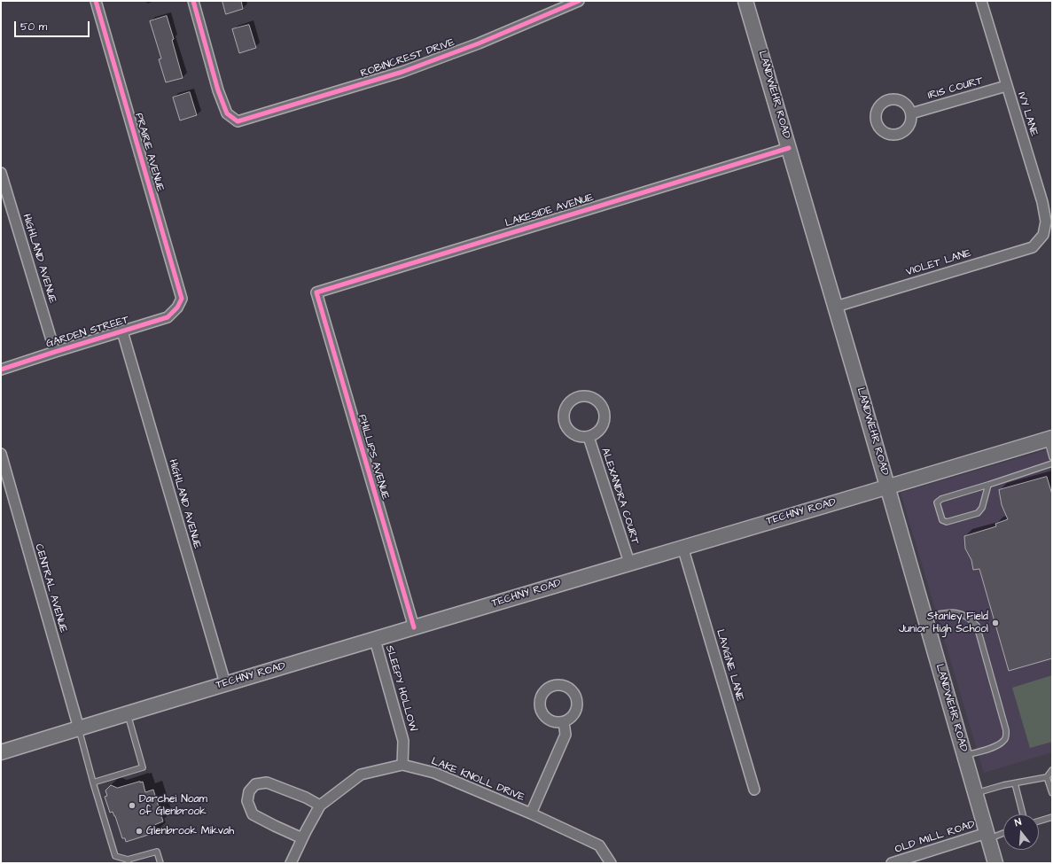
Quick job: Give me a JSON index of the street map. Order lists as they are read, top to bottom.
{
  "streets": {
    "main road": ["LANDWEHR ROAD", "TECHNY ROAD"],
    "street": [
      "ROBINCREST DRIVE",
      "IRIS COURT",
      "IVY LANE",
      "PRAIRIE AVENUE",
      "LAKESIDE AVENUE",
      "HIGHLAND AVENUE",
      "VIOLET LANE",
      "GARDEN STREET",
      "PHILLIPS AVENUE",
      "ALEXANDRA COURT",
      "CENTRAL AVENUE",
      "LAVIGNE LANE",
      "SLEEPY HOLLOW",
      "LAKE KNOLL DRIVE",
      "OLD MILL ROAD"
    ]
  },
  "crossings": [
    ["IRIS COURT", "IVY LANE"],
    ["LANDWEHR ROAD", "LAKESIDE AVENUE"],
    ["LANDWEHR ROAD", "VIOLET LANE"],
    ["LANDWEHR ROAD", "TECHNY ROAD"],
    ["LANDWEHR ROAD", "OLD MILL ROAD"],
    ["IVY LANE", "VIOLET LANE"],
    ["PRAIRIE AVENUE", "GARDEN STREET"],
    ["LAKESIDE AVENUE", "PHILLIPS AVENUE"],
    ["HIGHLAND AVENUE", "GARDEN STREET"],
    ["HIGHLAND AVENUE", "TECHNY ROAD"],
    ["PHILLIPS AVENUE", "TECHNY ROAD"],
    ["ALEXANDRA COURT", "TECHNY ROAD"],
    ["TECHNY ROAD", "CENTRAL AVENUE"],
    ["TECHNY ROAD", "LAVIGNE LANE"],
    ["TECHNY ROAD", "SLEEPY HOLLOW"],
    ["SLEEPY HOLLOW", "LAKE KNOLL DRIVE"]
  ],
  "places": ["Stanley Field Junior High School", "Darchei Noam of Glenbrook", "Glenbrook Mikvah"],
  "scale_bar": "50 m",
  "north": "top"
}
